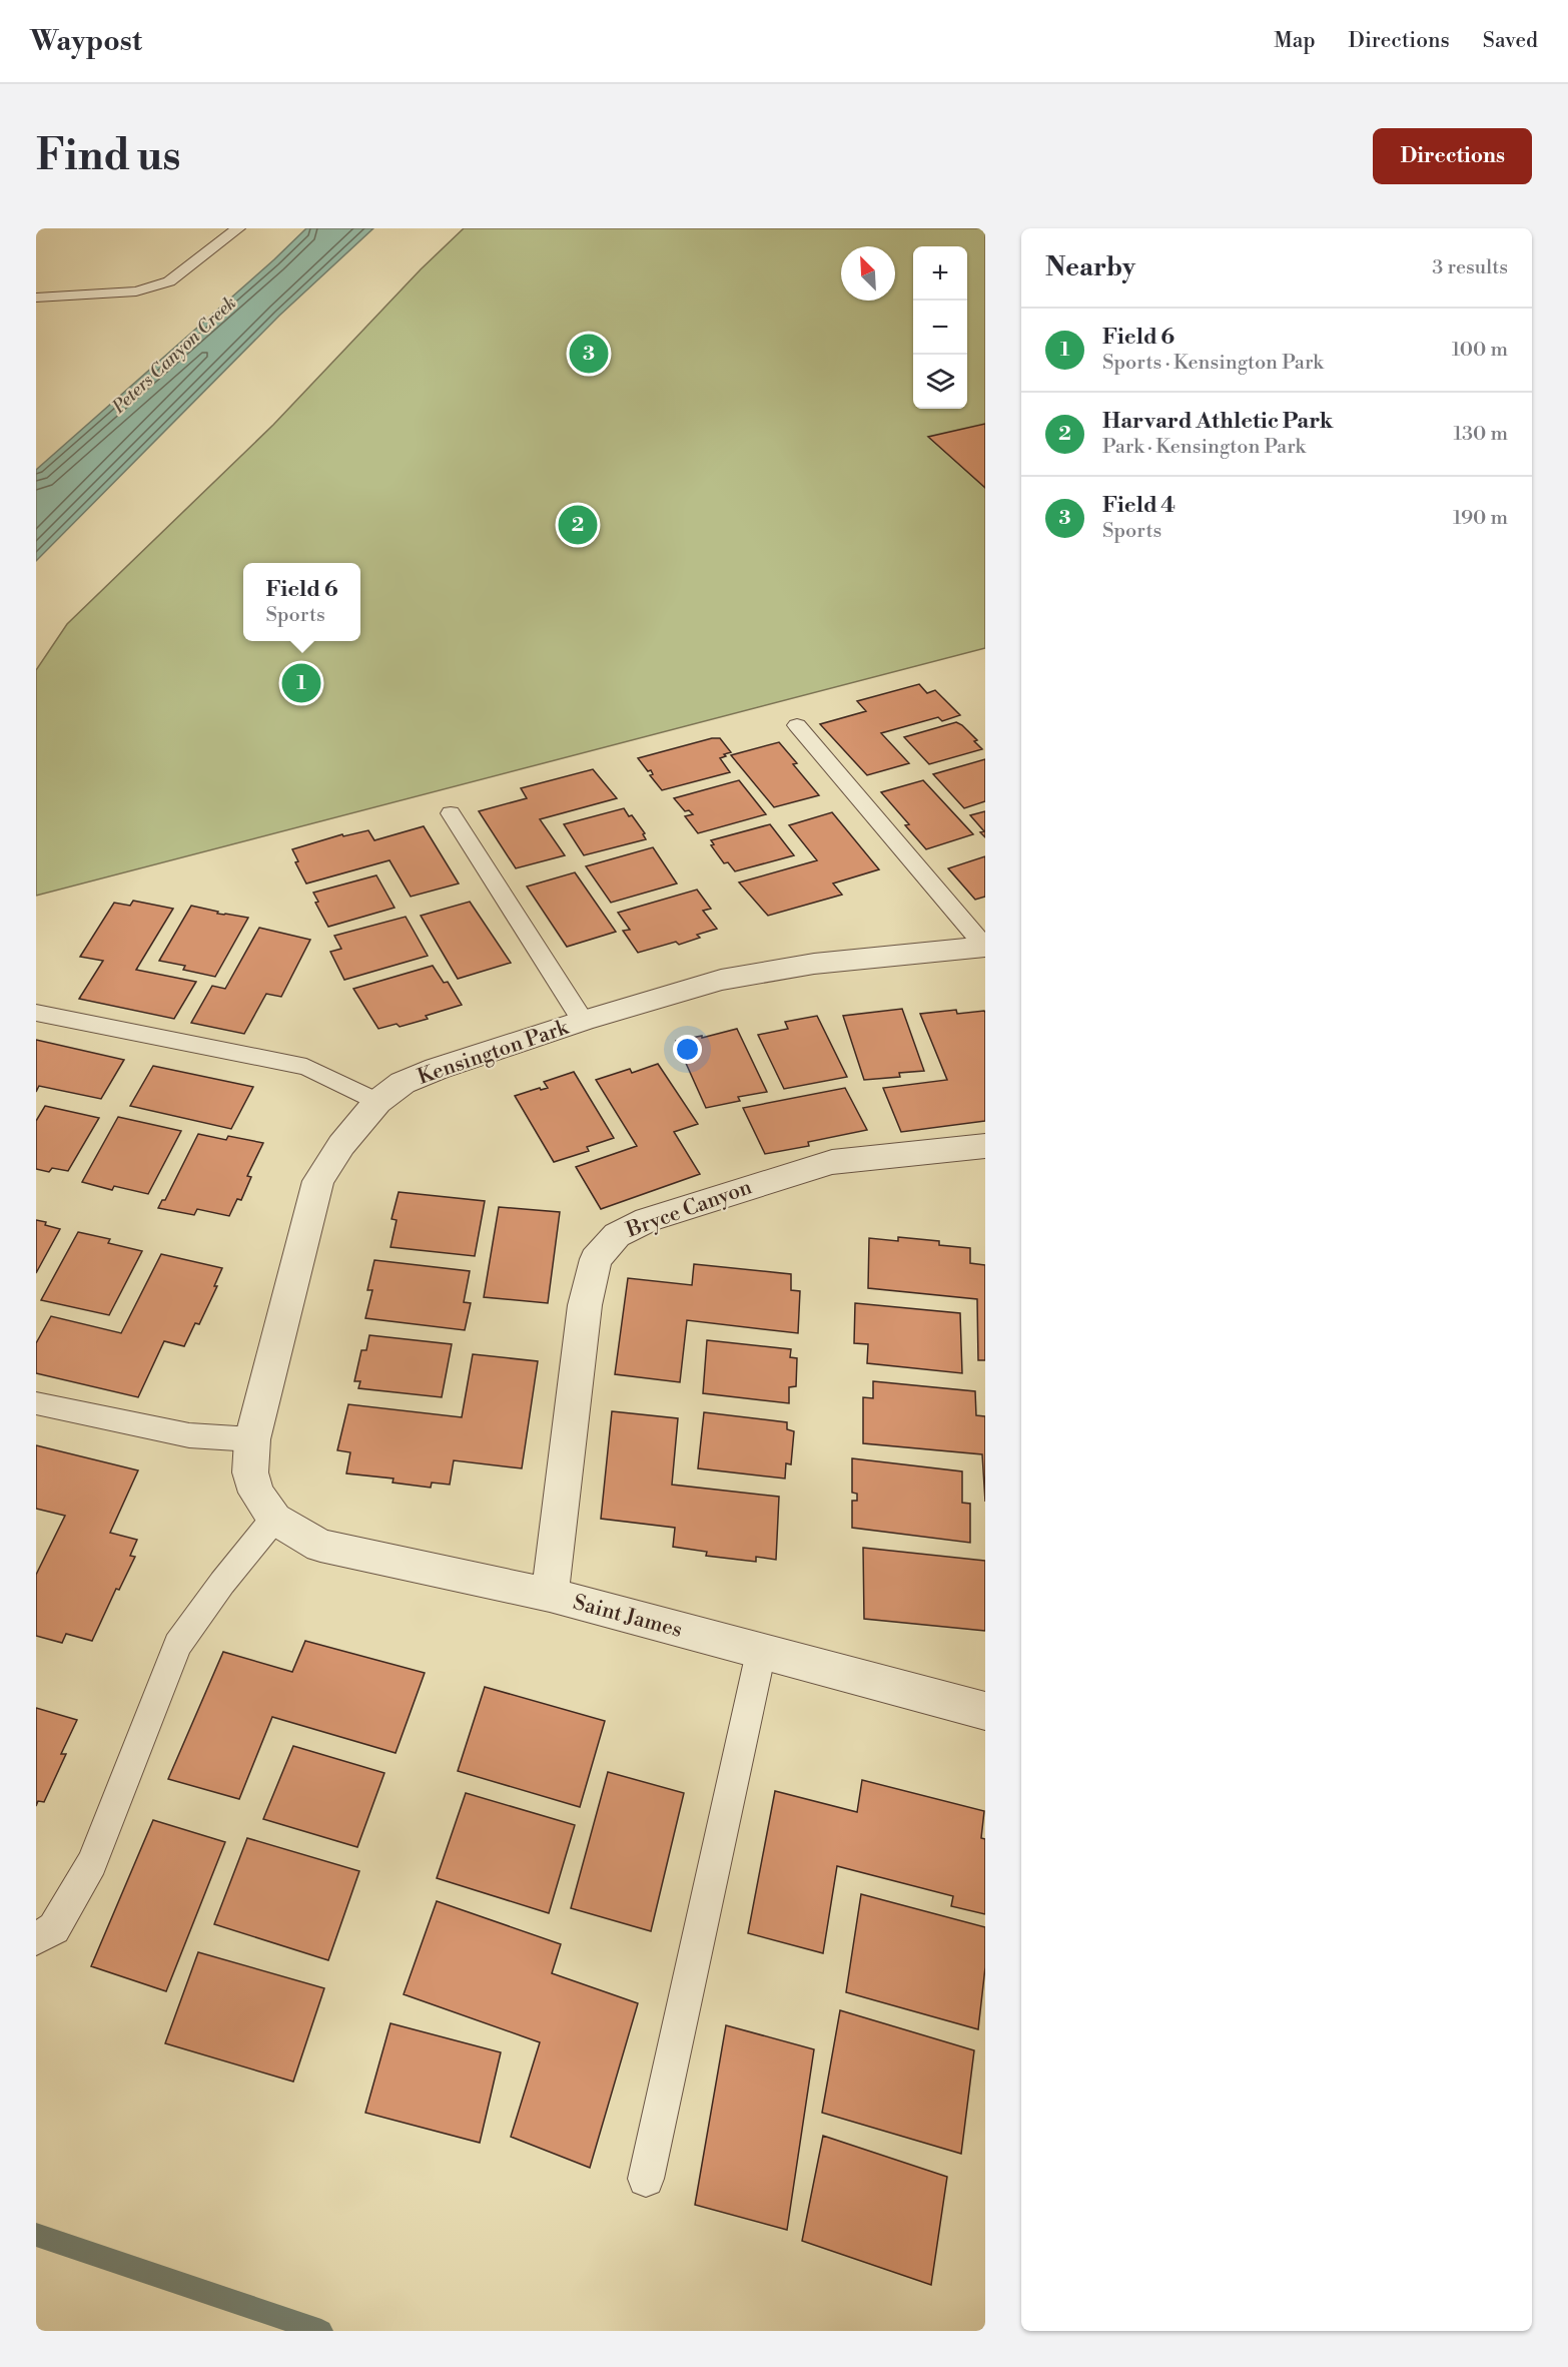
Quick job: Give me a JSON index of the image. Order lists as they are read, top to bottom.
{
  "streets": {
    "street": ["Kensington Park", "Bryce Canyon", "Saint James"]
  },
  "crossings": [
    ["Kensington Park", "Saint James"],
    ["Bryce Canyon", "Saint James"]
  ],
  "water": ["Peters Canyon Creek"],
  "north": "top left",
  "page": {
    "header": "Waypost",
    "nav": ["Map", "Directions", "Saved"],
    "buttons": "Directions",
    "title": "Find us",
    "heading": ["Nearby", "3 results"],
    "map_buttons": ["+", "−"],
    "list": [
      {
        "mark": "1",
        "name": "Field 6",
        "note": "Sports · Kensington Park",
        "value": "100 m"
      },
      {
        "mark": "2",
        "name": "Harvard Athletic Park",
        "note": "Park · Kensington Park",
        "value": "130 m"
      },
      {
        "mark": "3",
        "name": "Field 4",
        "note": "Sports",
        "value": "190 m"
      }
    ],
    "pins": ["3", "2", "1"],
    "popup": ["Field 6", "Sports"]
  }
}
